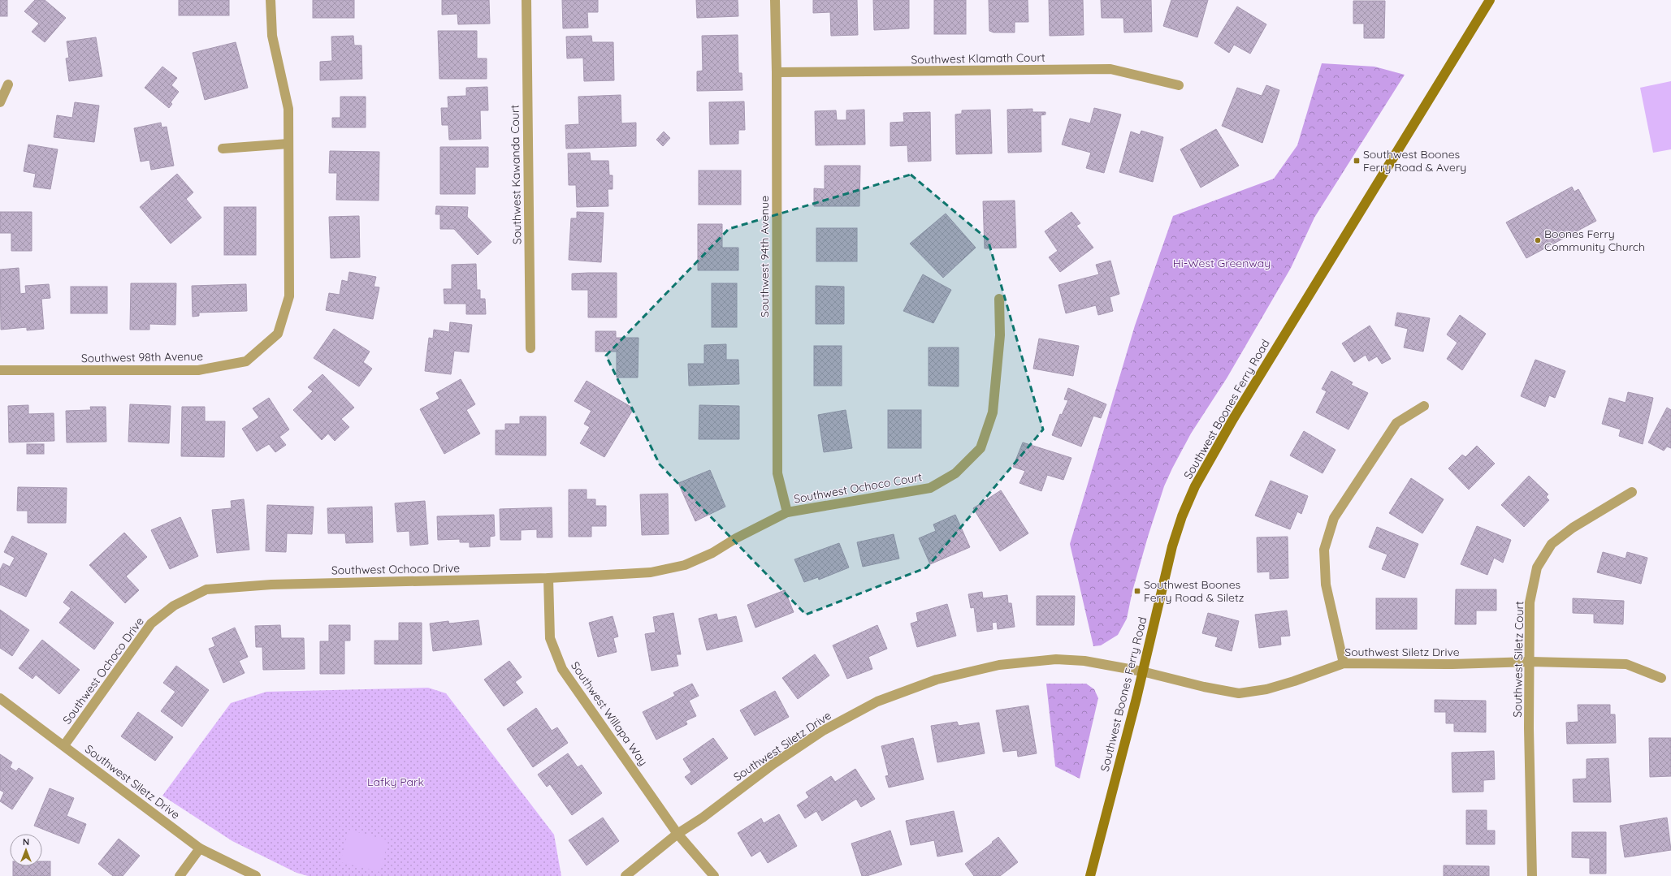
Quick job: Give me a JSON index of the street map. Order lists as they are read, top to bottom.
{
  "streets": {
    "main road": ["Southwest Boones Ferry Road"],
    "street": [
      "Southwest Klamath Court",
      "Southwest Kawanda Court",
      "Southwest 94th Avenue",
      "Southwest 98th Avenue",
      "Southwest Ochoco Court",
      "Southwest Ochoco Drive",
      "Southwest Siletz Drive",
      "Southwest Siletz Court",
      "Southwest Willapa Way"
    ]
  },
  "crossings": [
    ["Southwest Klamath Court", "Southwest 94th Avenue"],
    ["Southwest 94th Avenue", "Southwest Ochoco Court"],
    ["Southwest 94th Avenue", "Southwest Ochoco Drive"],
    ["Southwest Boones Ferry Road", "Southwest Siletz Drive"],
    ["Southwest Ochoco Court", "Southwest Ochoco Drive"],
    ["Southwest Ochoco Drive", "Southwest Siletz Drive"],
    ["Southwest Ochoco Drive", "Southwest Willapa Way"],
    ["Southwest Siletz Drive", "Southwest Siletz Court"],
    ["Southwest Siletz Drive", "Southwest Willapa Way"]
  ],
  "parks": ["Hi-West Greenway", "Lafky Park"],
  "places": {
    "transit": ["Southwest Boones Ferry Road & Avery", "Southwest Boones Ferry Road & Siletz"],
    "other": ["Boones Ferry Community Church"]
  },
  "north": "top"
}
